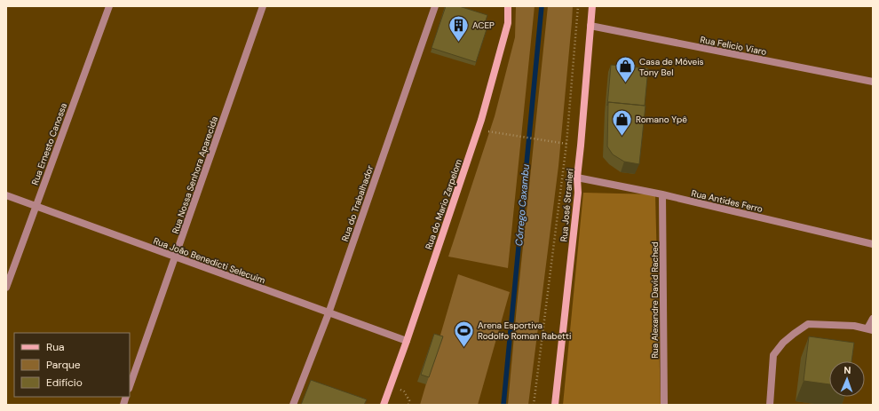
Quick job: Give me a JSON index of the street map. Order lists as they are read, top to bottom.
{
  "streets": {
    "street": [
      "Rua Felicio Viaro",
      "Rua Ernesto Canossa",
      "Rua Nossa Senhora Aparecida",
      "Rua Antides Ferro",
      "Rua do Trabalhador",
      "Rua do Mario Zarpelom",
      "Rua José Stranieri",
      "Rua João Benedicti Selecuim",
      "Rua Alexandre David Rached"
    ]
  },
  "crossings": [
    ["Rua Felicio Viaro", "Rua José Stranieri"],
    ["Rua Ernesto Canossa", "Rua João Benedicti Selecuim"],
    ["Rua Nossa Senhora Aparecida", "Rua João Benedicti Selecuim"],
    ["Rua Antides Ferro", "Rua José Stranieri"],
    ["Rua Antides Ferro", "Rua Alexandre David Rached"],
    ["Rua do Trabalhador", "Rua João Benedicti Selecuim"],
    ["Rua do Mario Zarpelom", "Rua João Benedicti Selecuim"]
  ],
  "water": ["Córrego Caxambu"],
  "places": {
    "building": ["ACEP"],
    "shop": ["Casa de Móveis Tony Bel", "Romano Ypê"],
    "sports": ["Arena Esportiva Rodolfo Roman Rabetti"]
  },
  "legend": ["Rua", "Parque", "Edifício"],
  "north": "top"
}
